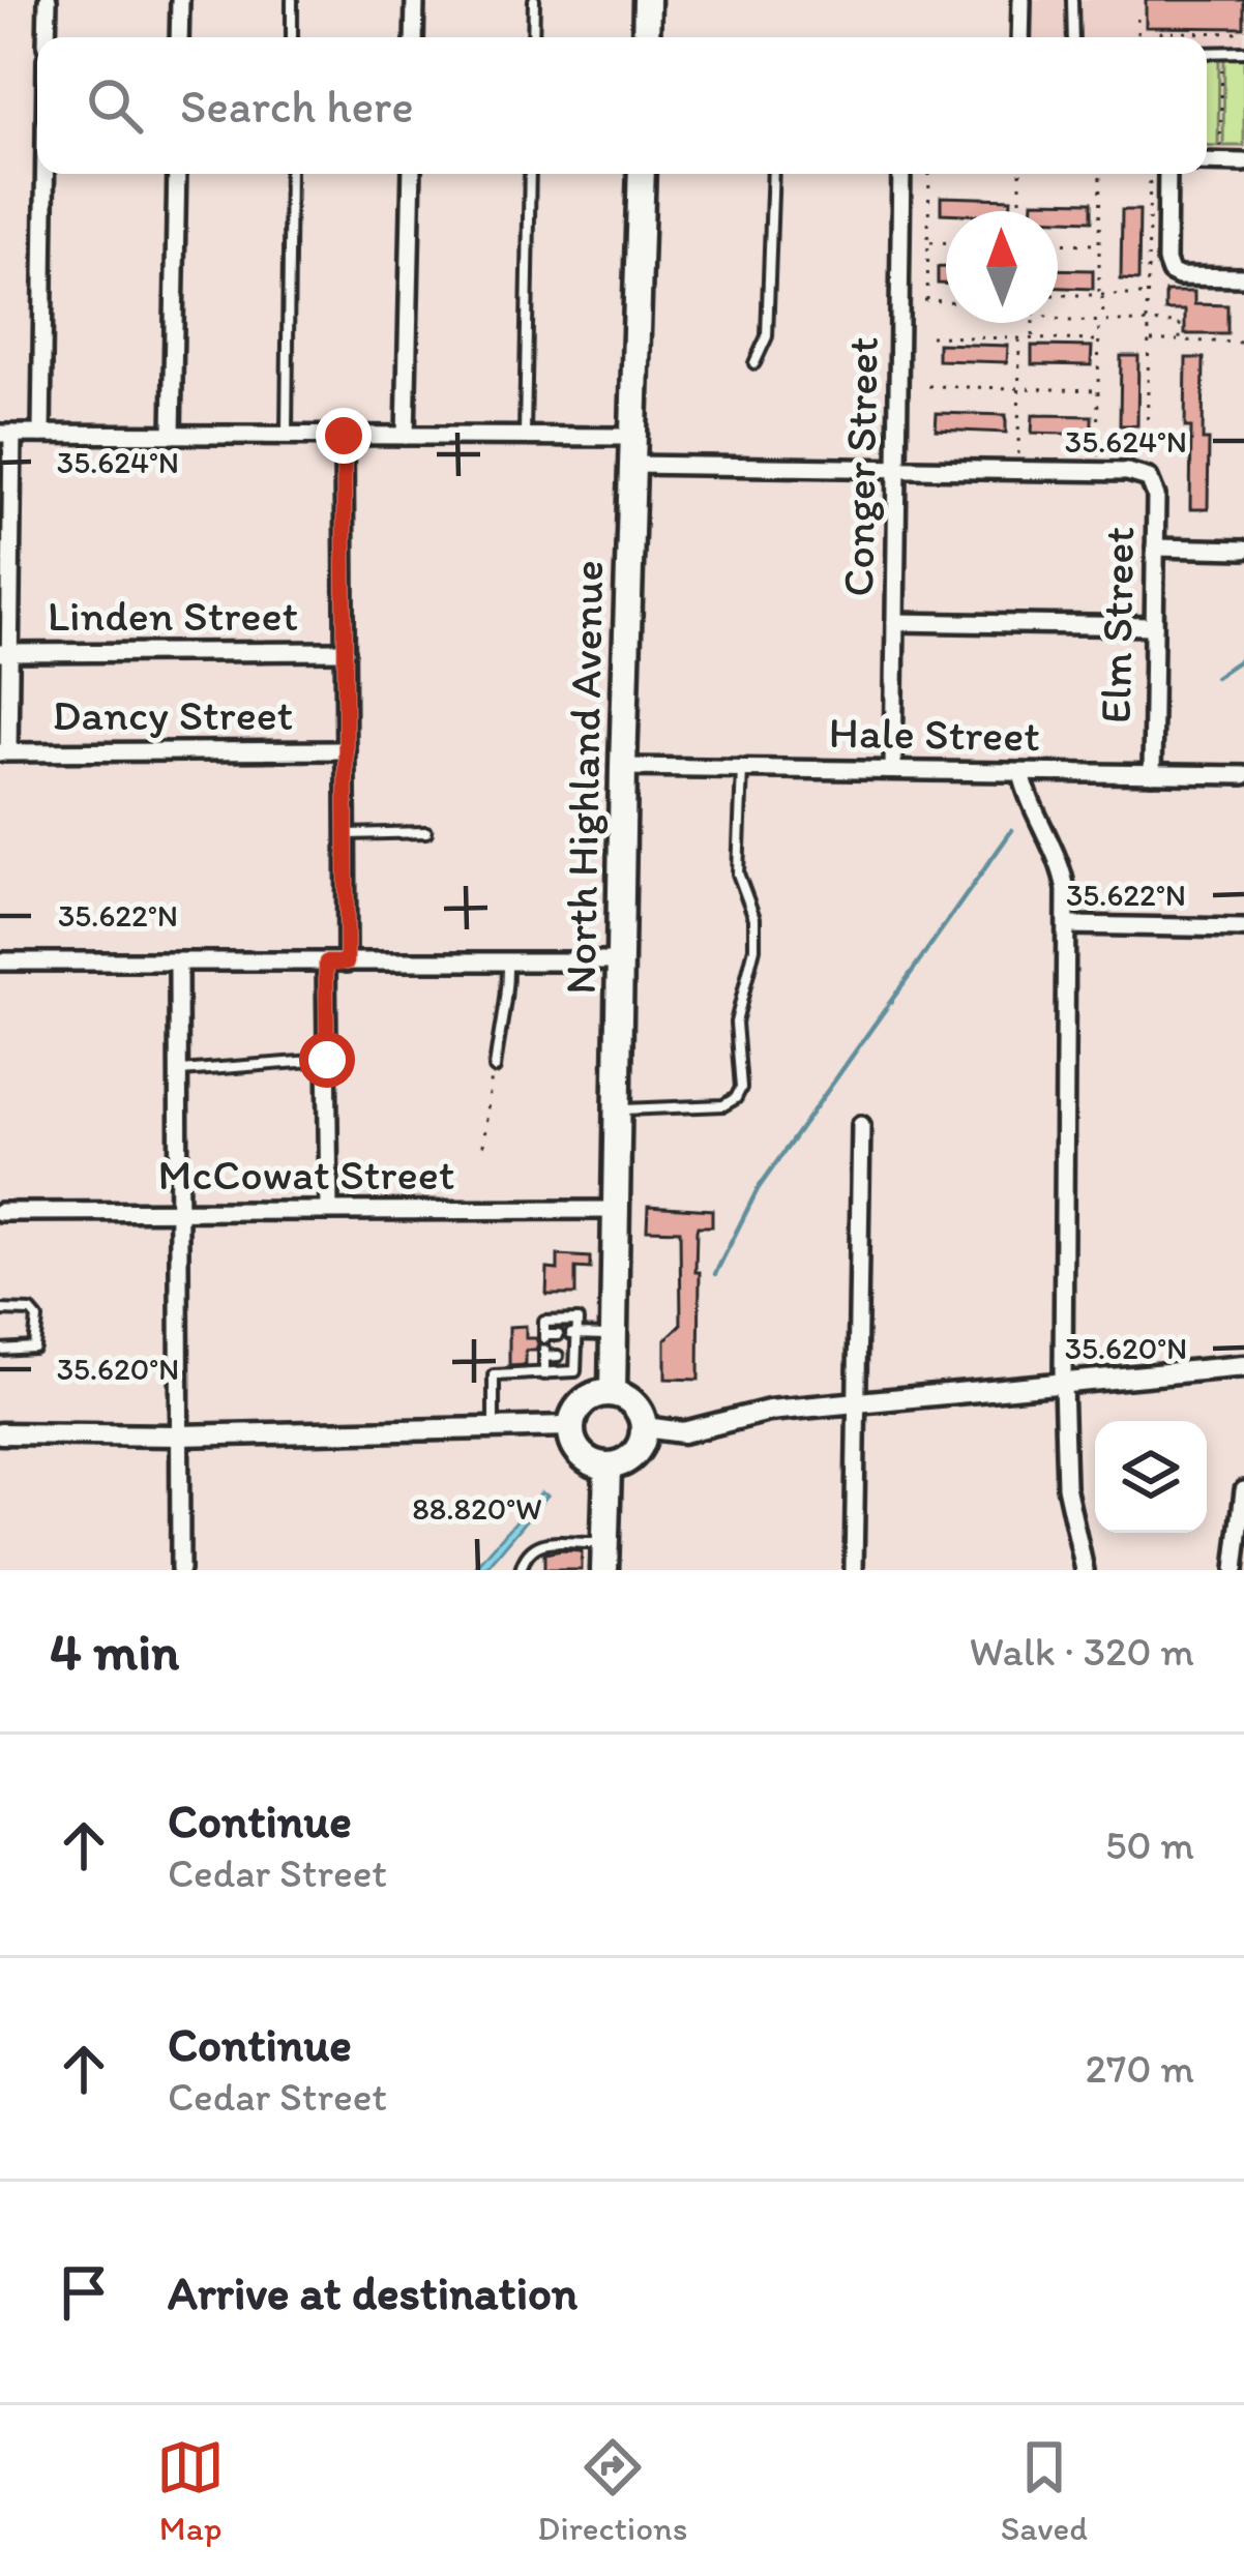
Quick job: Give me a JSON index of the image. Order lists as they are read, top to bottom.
{
  "streets": {
    "main road": ["North Highland Avenue"],
    "street": [
      "Conger Street",
      "Linden Street",
      "Elm Street",
      "Dancy Street",
      "Hale Street",
      "McCowat Street"
    ]
  },
  "crossings": [
    ["Conger Street", "Elm Street"],
    ["Conger Street", "Hale Street"],
    ["Elm Street", "Hale Street"],
    ["Hale Street", "North Highland Avenue"],
    ["North Highland Avenue", "McCowat Street"]
  ],
  "north": "top",
  "page": {
    "search": "Search here",
    "heading": ["4 min", "Walk · 320 m"],
    "list": [
      ["Continue", "Cedar Street", "50 m"],
      ["Continue", "Cedar Street", "270 m"],
      "Arrive at destination"
    ],
    "nav": ["Map", "Directions", "Saved"]
  },
  "coordinates": [
    "35.624°N",
    "35.622°N",
    "35.620°N",
    "88.820°W"
  ]
}
